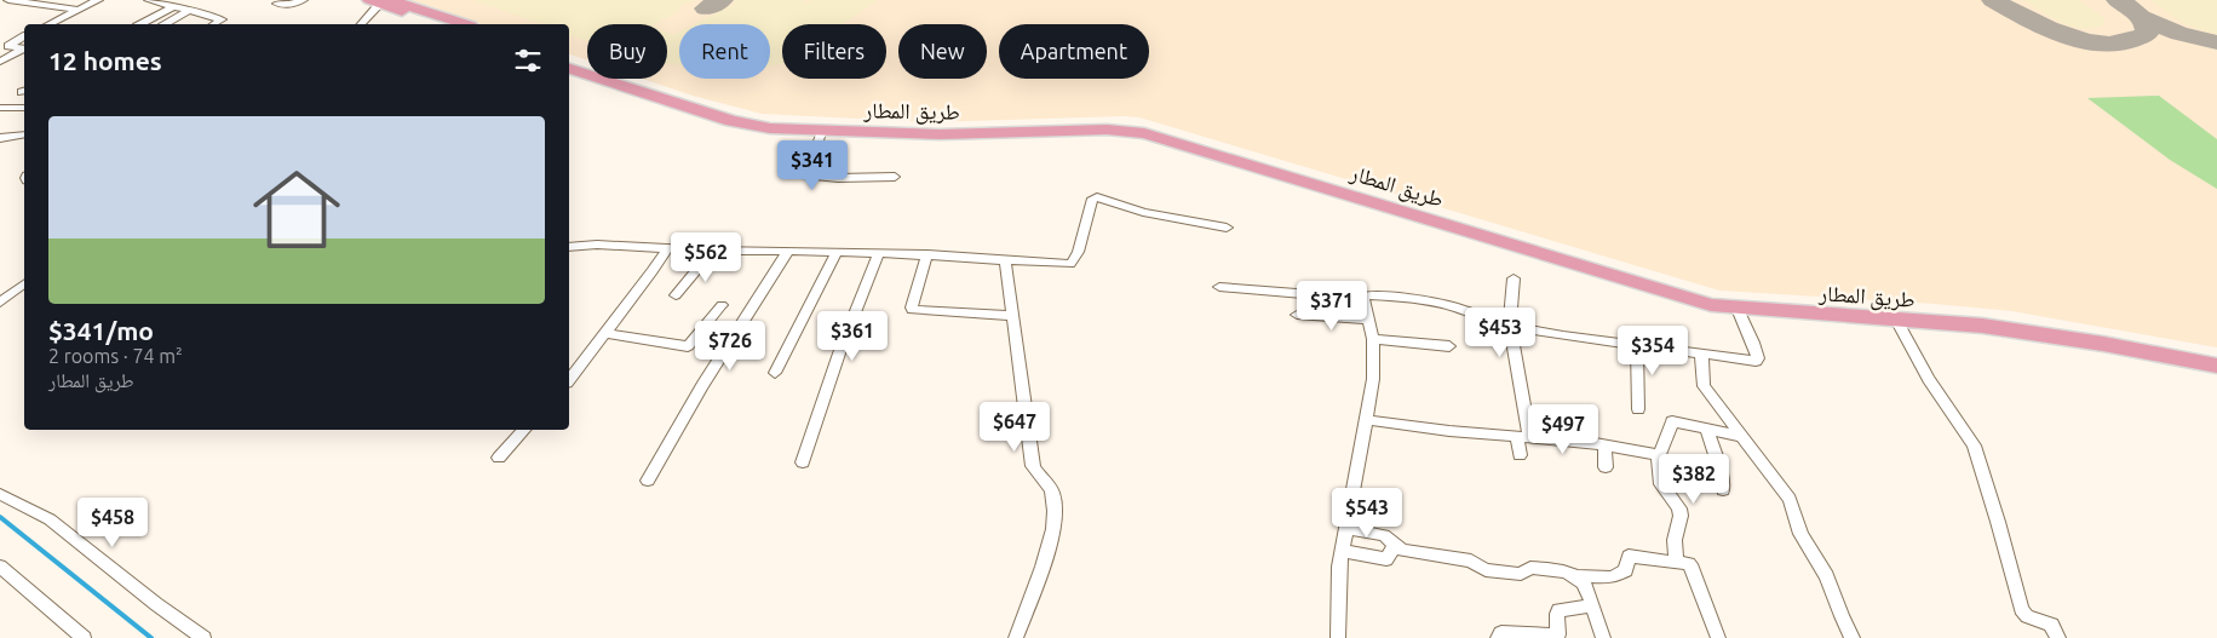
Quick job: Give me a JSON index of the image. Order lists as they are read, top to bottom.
{
  "streets": {
    "main road": ["طريق المطار"]
  },
  "page": {
    "chip": [
      "Buy",
      "Rent",
      "Filters",
      "New",
      "Apartment"
    ],
    "heading": "12 homes",
    "list": [
      {
        "name": "$341/mo",
        "note": "2 rooms · 74 m² · طريق المطار"
      }
    ],
    "price": [
      "$341",
      "$562",
      "$371",
      "$453",
      "$361",
      "$726",
      "$354",
      "$647",
      "$497",
      "$382",
      "$543",
      "$458"
    ]
  }
}
